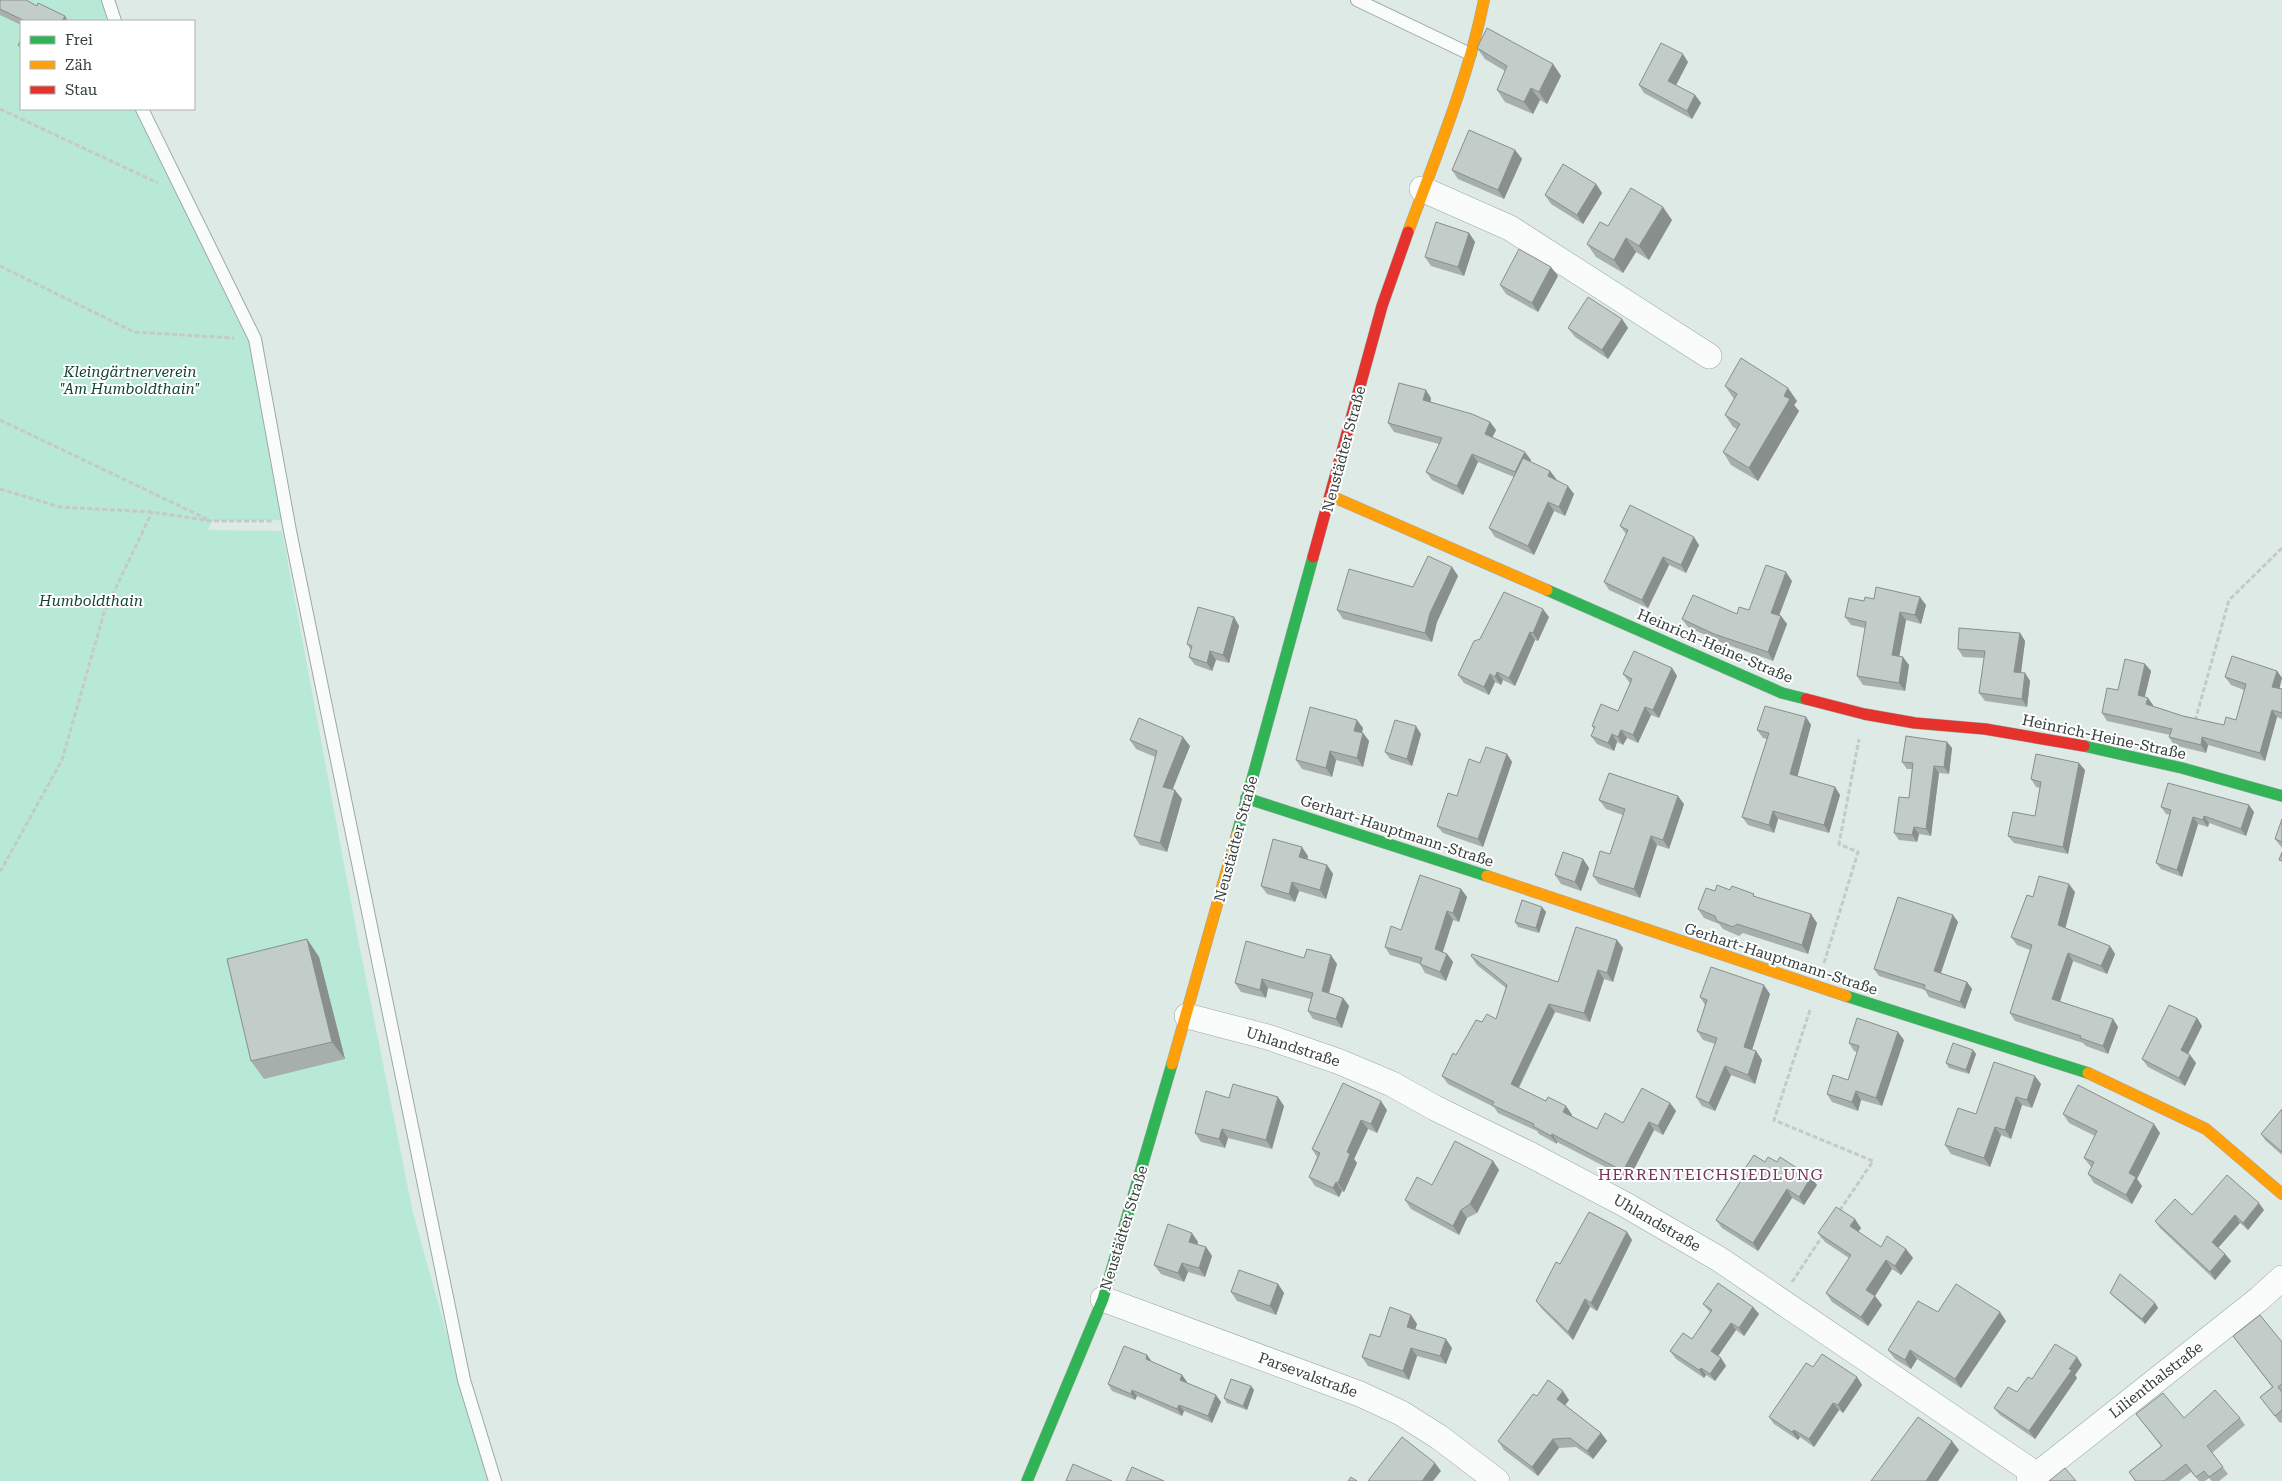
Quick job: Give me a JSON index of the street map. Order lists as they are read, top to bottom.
{
  "streets": {
    "street": [
      "Neustädter Straße",
      "Heinrich-Heine-Straße",
      "Gerhart-Hauptmann-Straße",
      "Uhlandstraße",
      "Parsevalstraße",
      "Lilienthalstraße"
    ]
  },
  "crossings": [
    ["Neustädter Straße", "Heinrich-Heine-Straße"],
    ["Neustädter Straße", "Gerhart-Hauptmann-Straße"],
    ["Neustädter Straße", "Uhlandstraße"],
    ["Neustädter Straße", "Parsevalstraße"],
    ["Uhlandstraße", "Lilienthalstraße"]
  ],
  "districts": ["HERRENTEICHSIEDLUNG"],
  "parks": ["Kleingärtnerverein \"Am Humboldthain\"", "Humboldthain"],
  "legend": ["Frei", "Zäh", "Stau"]
}
